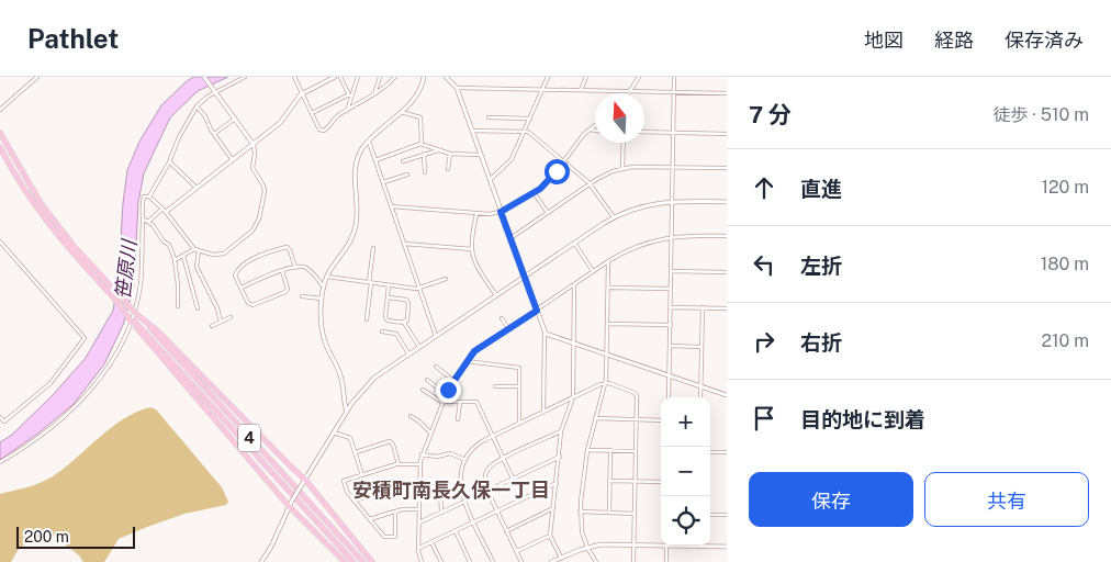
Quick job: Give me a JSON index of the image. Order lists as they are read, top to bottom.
{
  "streets": {
    "highway": ["4"]
  },
  "districts": ["安積町南長久保一丁目"],
  "water": ["笹原川"],
  "scale_bar": "200 m",
  "north": "top",
  "page": {
    "header": "Pathlet",
    "nav": ["地図", "経路", "保存済み"],
    "heading": ["7 分", "徒歩 · 510 m"],
    "list": [
      ["直進", "120 m"],
      ["左折", "180 m"],
      ["右折", "210 m"],
      "目的地に到着"
    ],
    "map_buttons": ["+", "−"],
    "buttons": ["保存", "共有"],
    "scale": "200 m"
  }
}
